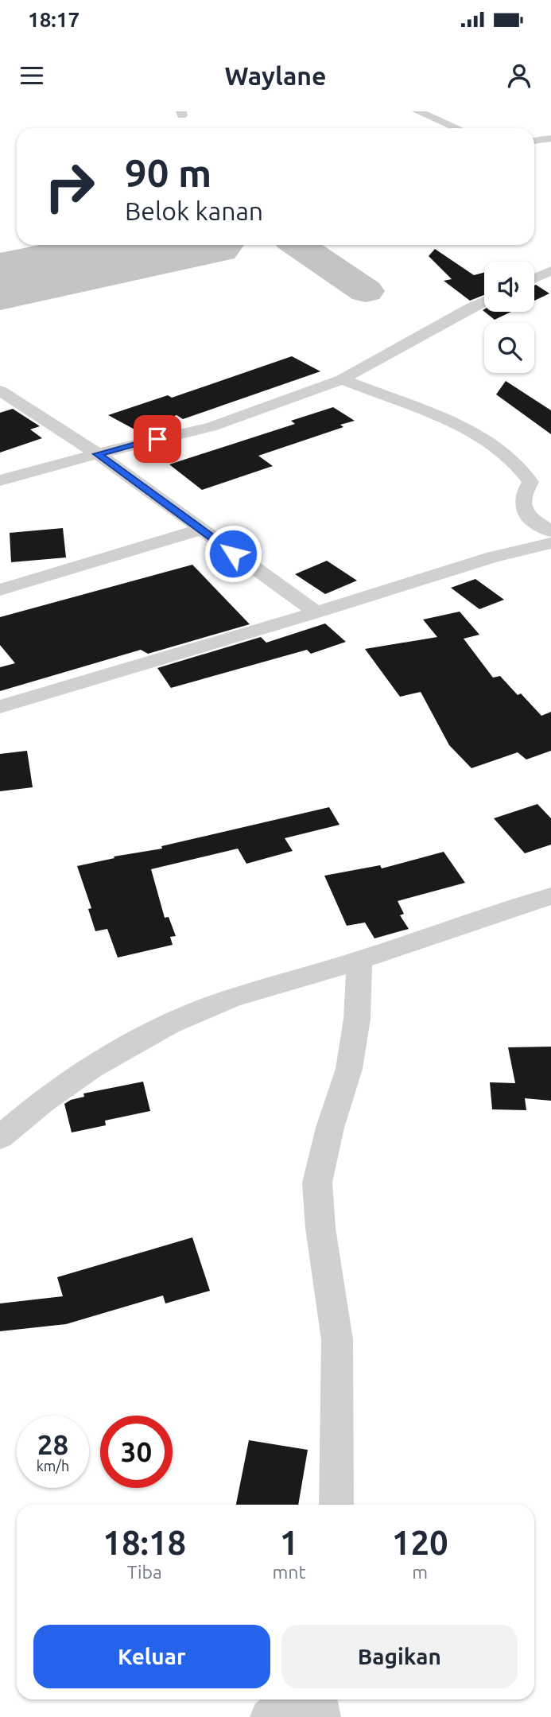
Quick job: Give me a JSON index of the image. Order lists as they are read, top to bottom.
{
  "page": {
    "status": "18:17",
    "header": "Waylane",
    "turn": ["90 m", "Belok kanan"],
    "speed": "28 km/h",
    "limit": "30",
    "eta": [
      "18:18",
      "Tiba",
      "1",
      "mnt",
      "120",
      "m"
    ],
    "buttons": ["Keluar", "Bagikan"]
  }
}
